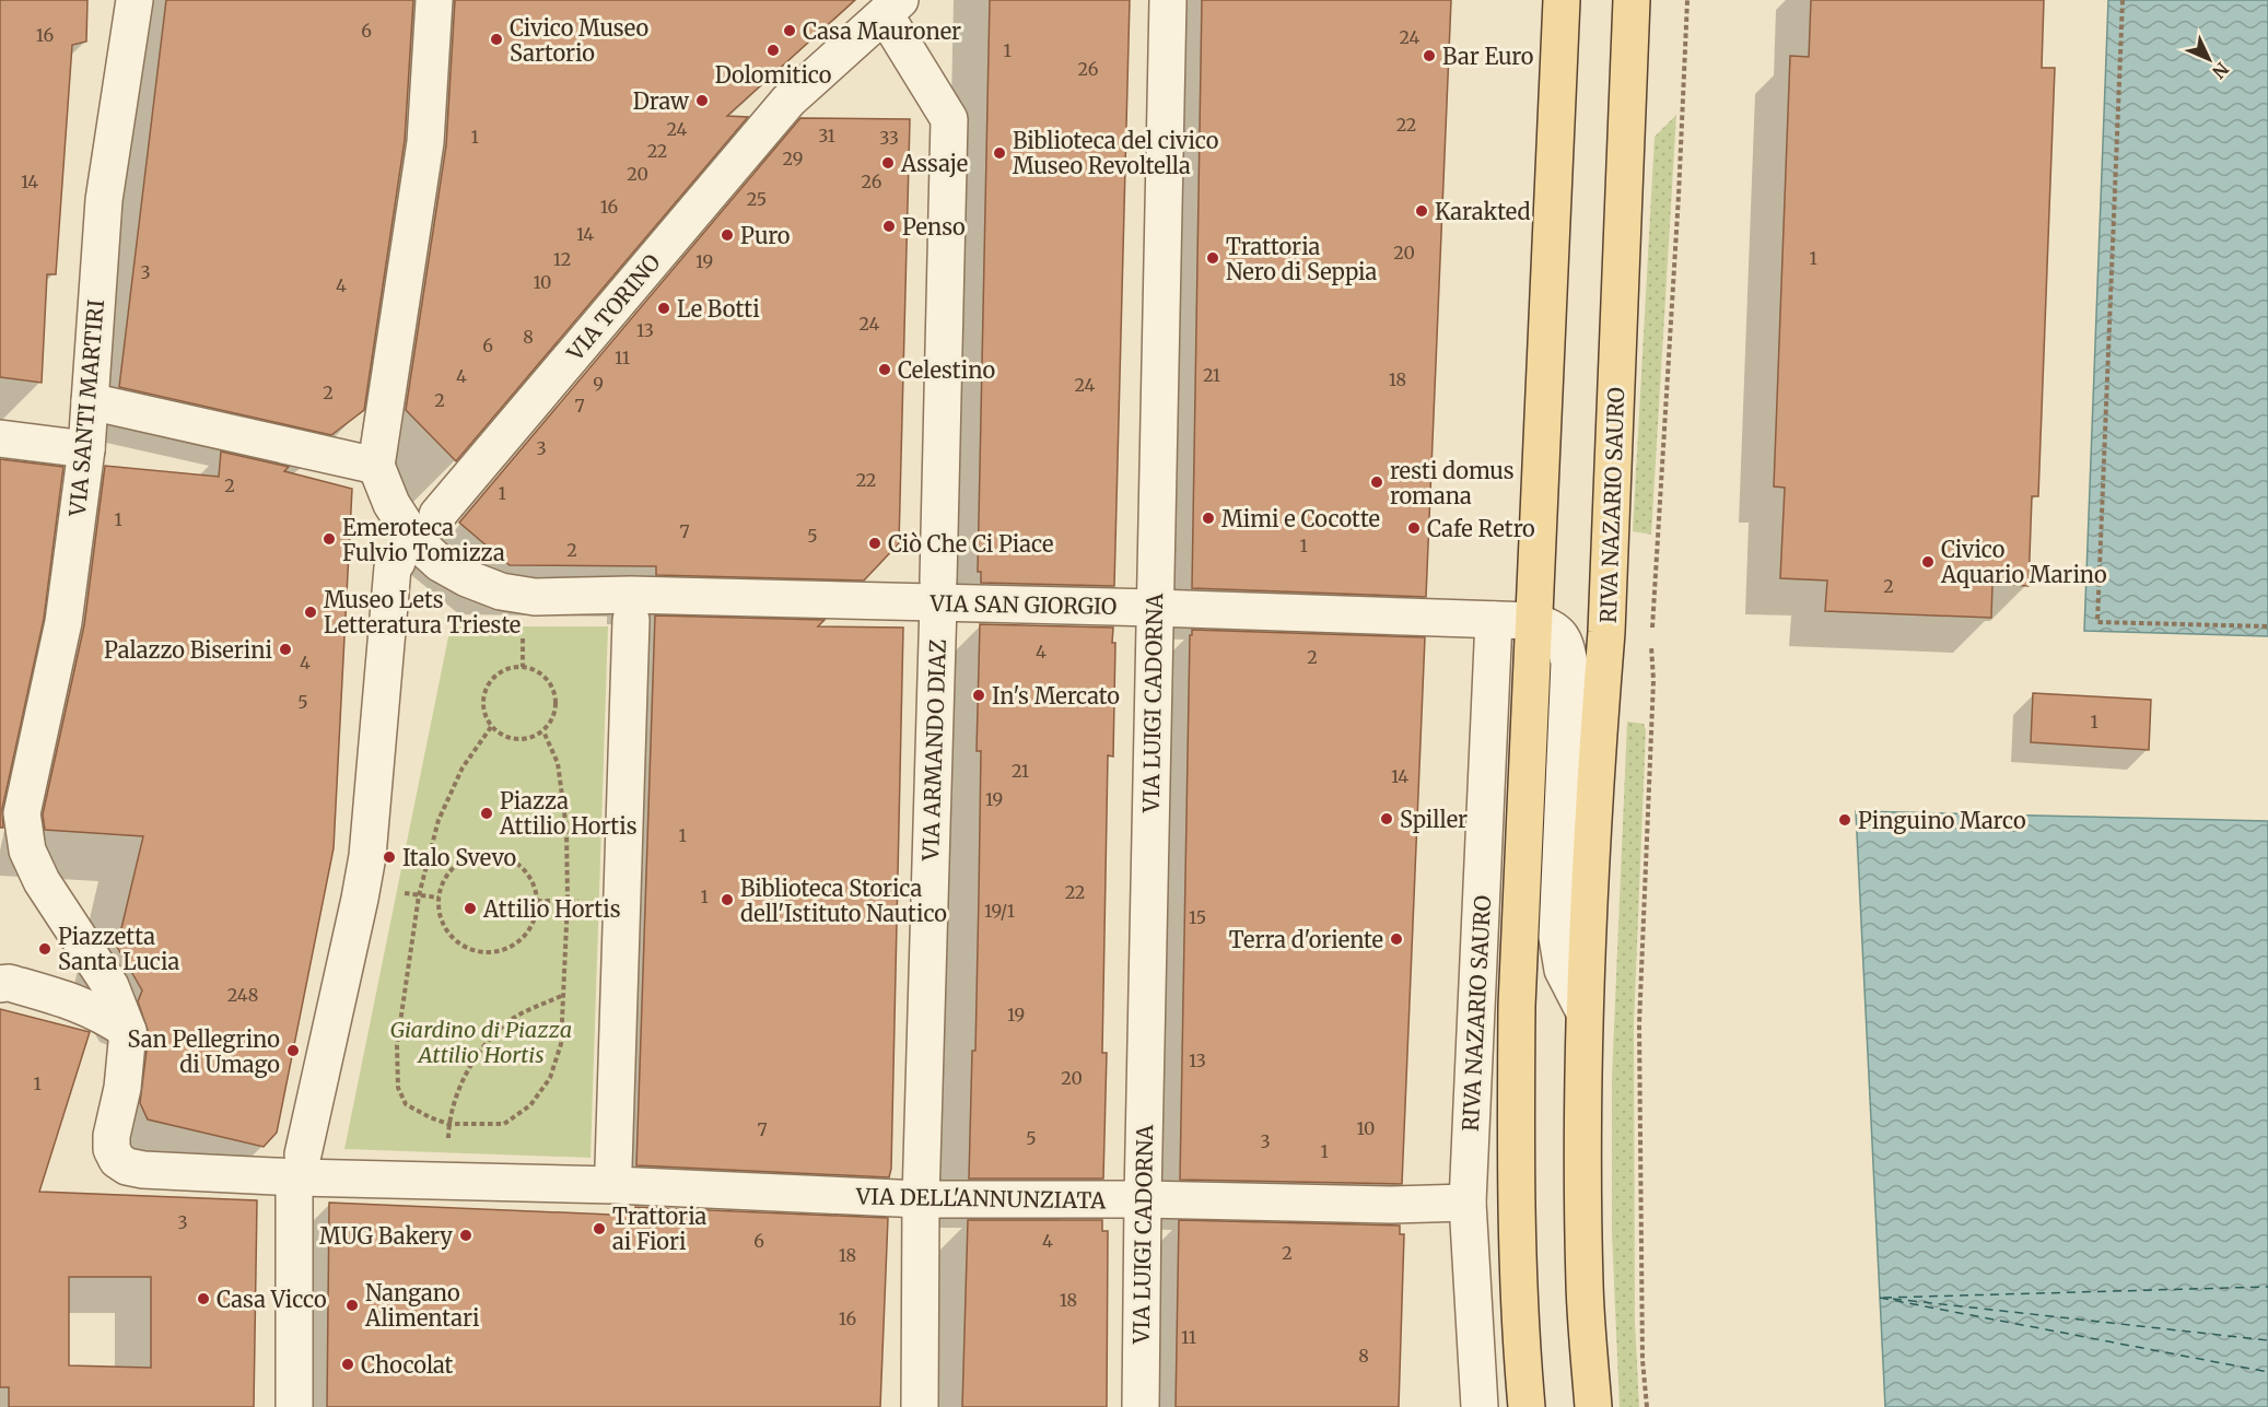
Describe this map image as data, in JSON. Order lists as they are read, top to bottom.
{
  "streets": {
    "main road": ["RIVA NAZARIO SAURO"],
    "street": [
      "VIA TORINO",
      "VIA SANTI MARTIRI",
      "VIA SAN GIORGIO",
      "VIA LUIGI CADORNA",
      "VIA ARMANDO DIAZ",
      "VIA DELL'ANNUNZIATA"
    ]
  },
  "crossings": [
    ["VIA TORINO", "VIA ARMANDO DIAZ"],
    ["RIVA NAZARIO SAURO", "VIA SAN GIORGIO"],
    ["RIVA NAZARIO SAURO", "VIA DELL'ANNUNZIATA"],
    ["VIA SAN GIORGIO", "VIA LUIGI CADORNA"],
    ["VIA SAN GIORGIO", "VIA ARMANDO DIAZ"],
    ["VIA LUIGI CADORNA", "VIA DELL'ANNUNZIATA"],
    ["VIA ARMANDO DIAZ", "VIA DELL'ANNUNZIATA"]
  ],
  "parks": ["Giardino di Piazza Attilio Hortis"],
  "places": [
    "Casa Mauroner",
    "Civico Museo Sartorio",
    "Dolomitico",
    "Bar Euro",
    "Draw",
    "Biblioteca del civico Museo Revoltella",
    "Assaje",
    "Karakted",
    "Penso",
    "Puro",
    "Trattoria Nero di Seppia",
    "Le Botti",
    "Celestino",
    "resti domus romana",
    "Mimi e Cocotte",
    "Cafe Retro",
    "Emeroteca Fulvio Tomizza",
    "Ciò Che Ci Piace",
    "Civico Aquario Marino",
    "Museo Lets Letteratura Trieste",
    "Palazzo Biserini",
    "In's Mercato",
    "Piazza Attilio Hortis",
    "Spiller",
    "Pinguino Marco",
    "Italo Svevo",
    "Biblioteca Storica dell'Istituto Nautico",
    "Attilio Hortis",
    "Terra d'oriente",
    "Piazzetta Santa Lucia",
    "San Pellegrino di Umago",
    "Trattoria ai Fiori",
    "MUG Bakery",
    "Casa Vicco",
    "Nangano Alimentari",
    "Chocolat"
  ],
  "house_numbers": [
    "6",
    "16",
    "24",
    "1",
    "26",
    "22",
    "24",
    "31",
    "1",
    "33",
    "22",
    "29",
    "20",
    "14",
    "26",
    "25",
    "16",
    "14",
    "20",
    "1",
    "12",
    "19",
    "3",
    "10",
    "4",
    "24",
    "13",
    "8",
    "6",
    "11",
    "21",
    "4",
    "18",
    "9",
    "24",
    "2",
    "2",
    "7",
    "3",
    "22",
    "2",
    "1",
    "1",
    "7",
    "5",
    "1",
    "2",
    "2",
    "4",
    "2",
    "4",
    "5",
    "1",
    "21",
    "14",
    "19",
    "1",
    "22",
    "1",
    "19/1",
    "15",
    "248",
    "19",
    "13",
    "20",
    "1",
    "10",
    "7",
    "5",
    "3",
    "1",
    "3",
    "6",
    "4",
    "2",
    "18",
    "18",
    "16",
    "11",
    "8"
  ],
  "north": "bottom right"
}
